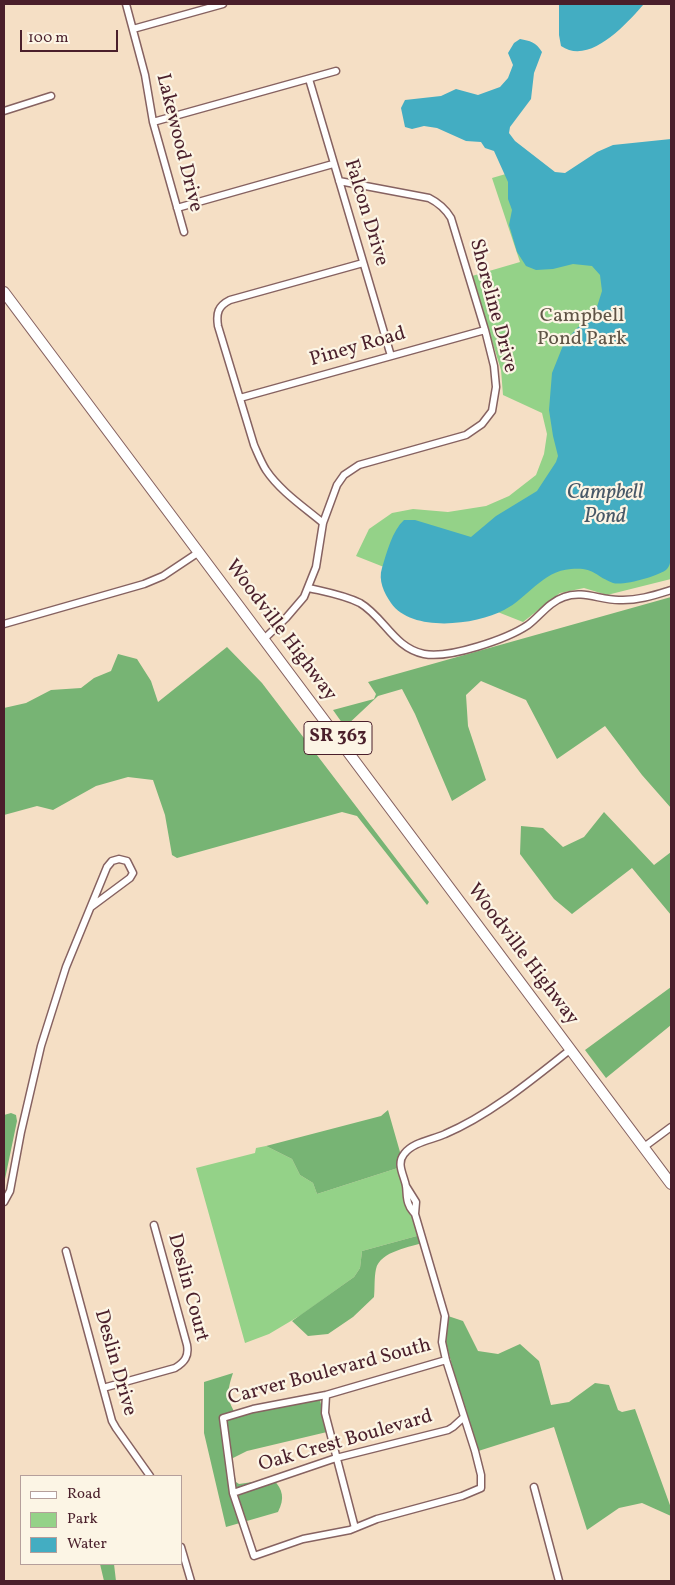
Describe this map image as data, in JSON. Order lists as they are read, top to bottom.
{
  "streets": {
    "main road": ["Woodville Highway", "SR 363"],
    "street": [
      "Lakewood Drive",
      "Falcon Drive",
      "Shoreline Drive",
      "Piney Road",
      "Deslin Court",
      "Deslin Drive",
      "Carver Boulevard South",
      "Oak Crest Boulevard"
    ]
  },
  "crossings": [
    ["Falcon Drive", "Shoreline Drive"],
    ["Falcon Drive", "Piney Road"],
    ["Shoreline Drive", "Piney Road"],
    ["Shoreline Drive", "Woodville Highway"],
    ["Deslin Court", "Deslin Drive"],
    ["Carver Boulevard South", "Oak Crest Boulevard"]
  ],
  "water": ["Campbell Pond"],
  "parks": ["Campbell Pond Park"],
  "legend": ["Road", "Park", "Water"],
  "scale_bar": "100 m"
}
